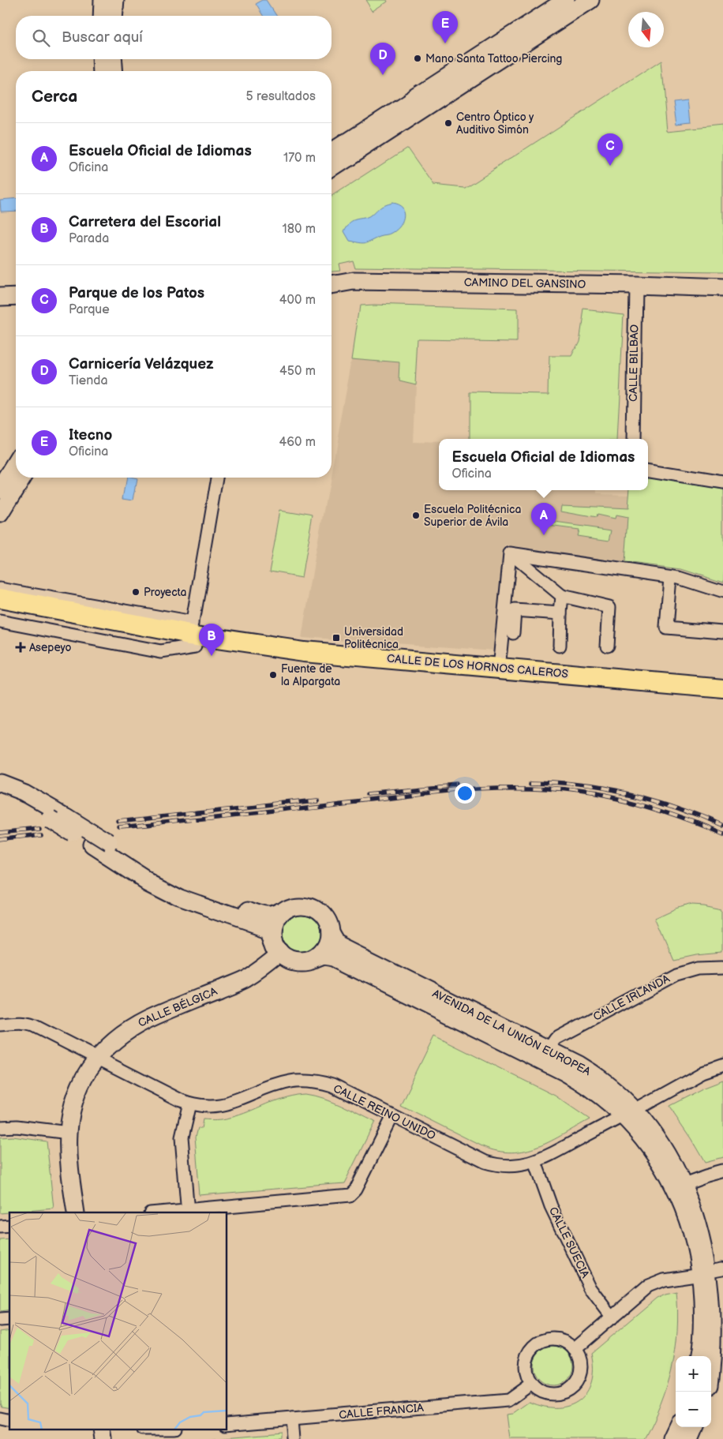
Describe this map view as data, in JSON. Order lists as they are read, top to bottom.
{
  "streets": {
    "main road": [
      "CAMINO DEL GANSINO",
      "CALLE DE LOS HORNOS CALEROS",
      "CALLE BÉLGICA",
      "AVENIDA DE LA UNIÓN EUROPEA"
    ],
    "street": [
      "CALLE BILBAO",
      "CALLE IRLANDA",
      "CALLE REINO UNIDO",
      "CALLE SUECIA",
      "CALLE FRANCIA"
    ]
  },
  "crossings": [
    ["CAMINO DEL GANSINO", "CALLE BILBAO"],
    ["CALLE IRLANDA", "AVENIDA DE LA UNIÓN EUROPEA"],
    ["CALLE BÉLGICA", "AVENIDA DE LA UNIÓN EUROPEA"],
    ["CALLE BÉLGICA", "CALLE REINO UNIDO"],
    ["AVENIDA DE LA UNIÓN EUROPEA", "CALLE REINO UNIDO"],
    ["CALLE REINO UNIDO", "CALLE SUECIA"]
  ],
  "places": {
    "other": [
      "Mano Santa Tattoo Piercing",
      "Centro Óptico y Auditivo Simón",
      "Escuela Politécnica Superior de Ávila",
      "Proyecta",
      "Fuente de la Alpargata"
    ],
    "transit": ["Universidad Politécnica"],
    "health": ["Asepeyo"]
  },
  "north": "bottom",
  "page": {
    "pins": [
      "E",
      "D",
      "C",
      "A",
      "B"
    ],
    "search": "Buscar aquí",
    "heading": ["Cerca", "5 resultados"],
    "list": [
      {
        "mark": "A",
        "name": "Escuela Oficial de Idiomas",
        "note": "Oficina",
        "value": "170 m"
      },
      {
        "mark": "B",
        "name": "Carretera del Escorial",
        "note": "Parada",
        "value": "180 m"
      },
      {
        "mark": "C",
        "name": "Parque de los Patos",
        "note": "Parque",
        "value": "400 m"
      },
      {
        "mark": "D",
        "name": "Carnicería Velázquez",
        "note": "Tienda",
        "value": "450 m"
      },
      {
        "mark": "E",
        "name": "Itecno",
        "note": "Oficina",
        "value": "460 m"
      }
    ],
    "popup": ["Escuela Oficial de Idiomas", "Oficina"],
    "map_buttons": ["+", "−"]
  }
}
